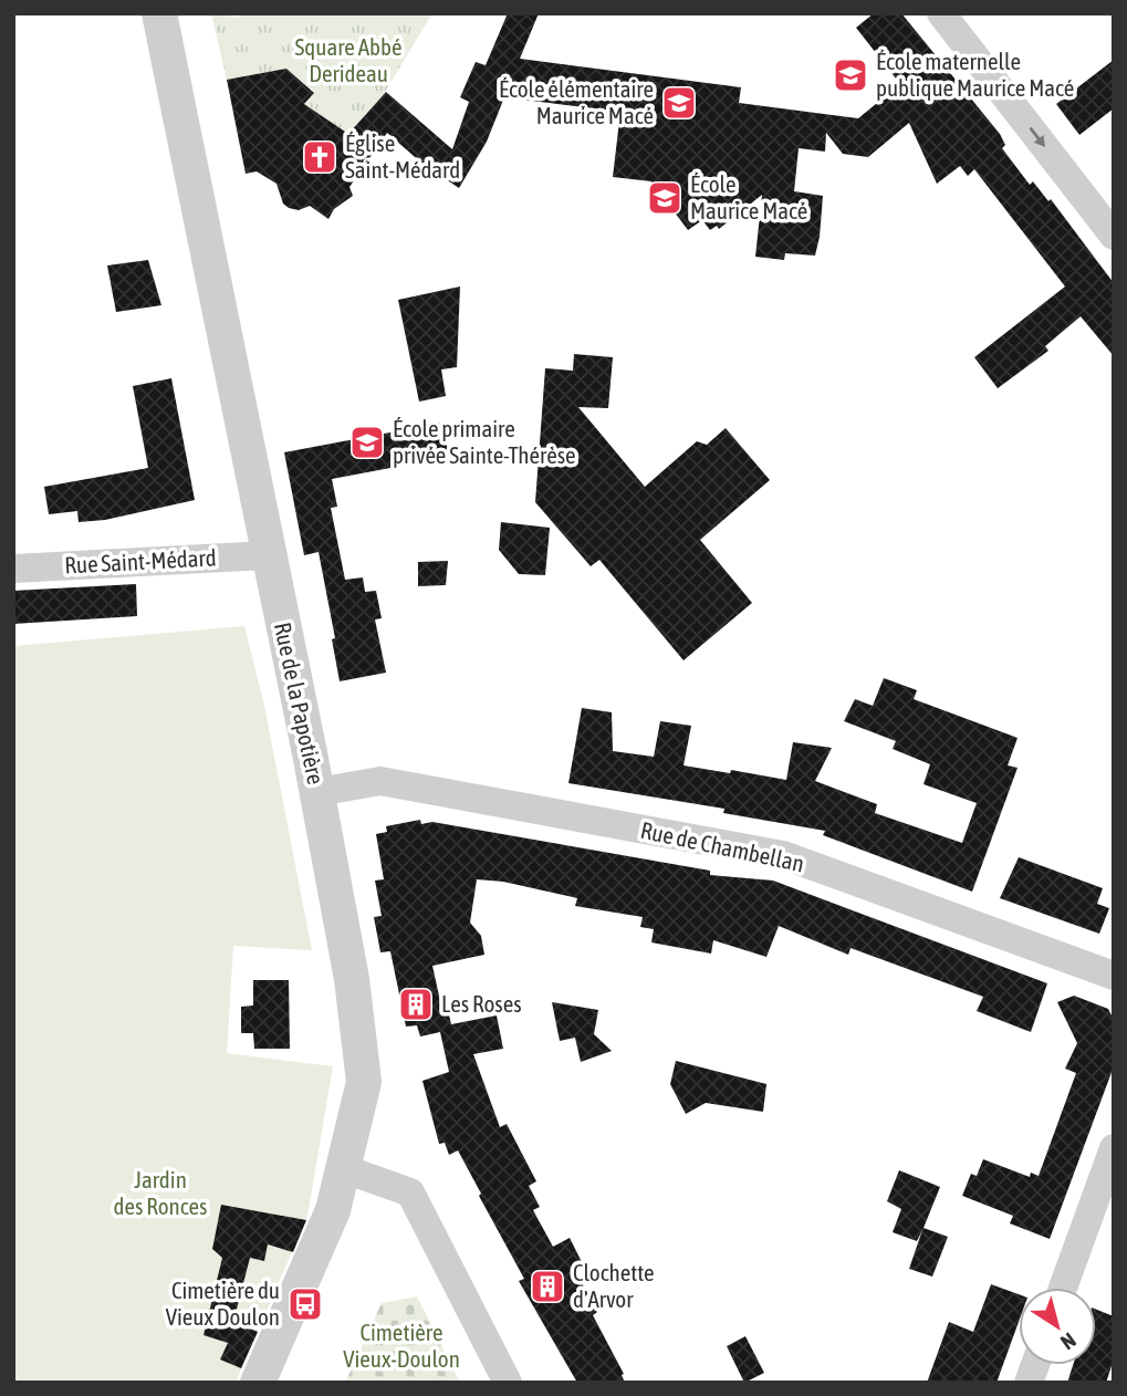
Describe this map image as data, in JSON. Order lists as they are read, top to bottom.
{
  "streets": {
    "street": ["Rue Saint-Médard", "Rue de la Papotière", "Rue de Chambellan"]
  },
  "crossings": [
    ["Rue Saint-Médard", "Rue de la Papotière"],
    ["Rue de la Papotière", "Rue de Chambellan"]
  ],
  "parks": ["Square Abbé Derideau", "Jardin des Ronces", "Cimetière Vieux-Doulon"],
  "places": {
    "school or university": [
      "École maternelle publique Maurice Macé",
      "École élémentaire Maurice Macé",
      "École Maurice Macé",
      "École primaire privée Sainte-Thérèse"
    ],
    "church": ["Église Saint-Médard"],
    "building": ["Les Roses", "Clochette d'Arvor"],
    "bus stop": ["Cimetière du Vieux Doulon"]
  },
  "north": "bottom right"
}
